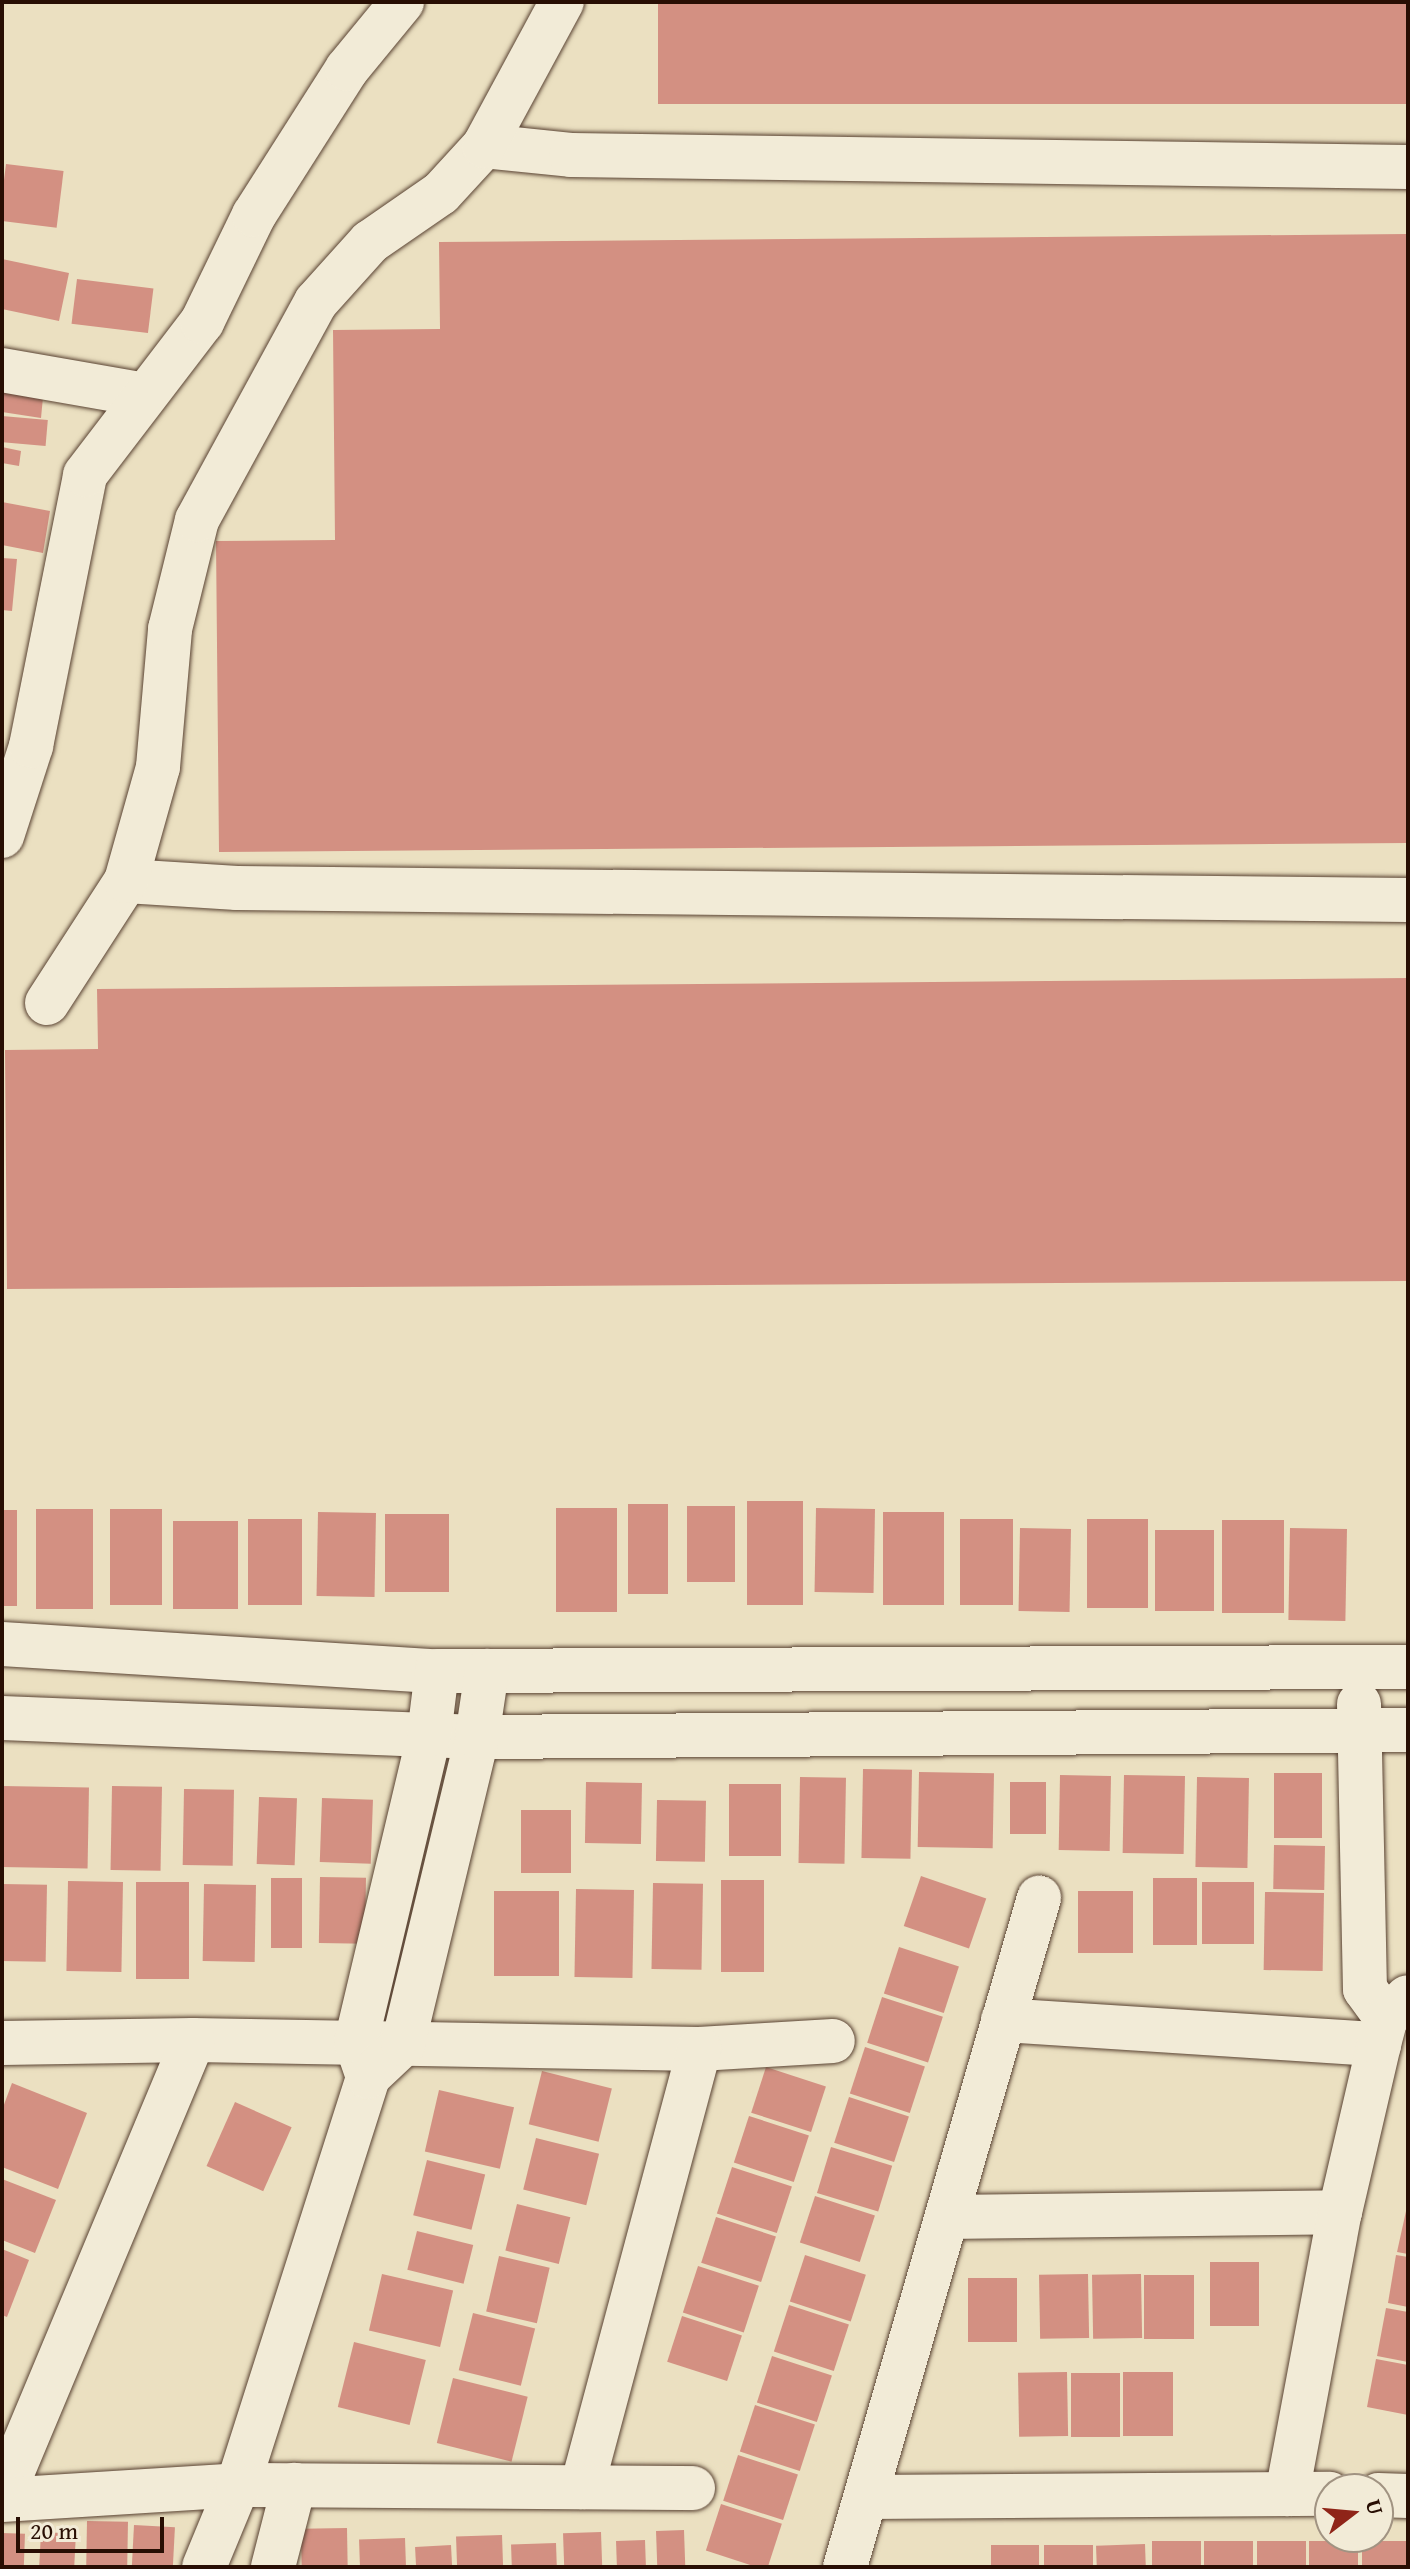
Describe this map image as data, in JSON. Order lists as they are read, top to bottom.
{
  "scale_bar": "20 m",
  "north": "right"
}
